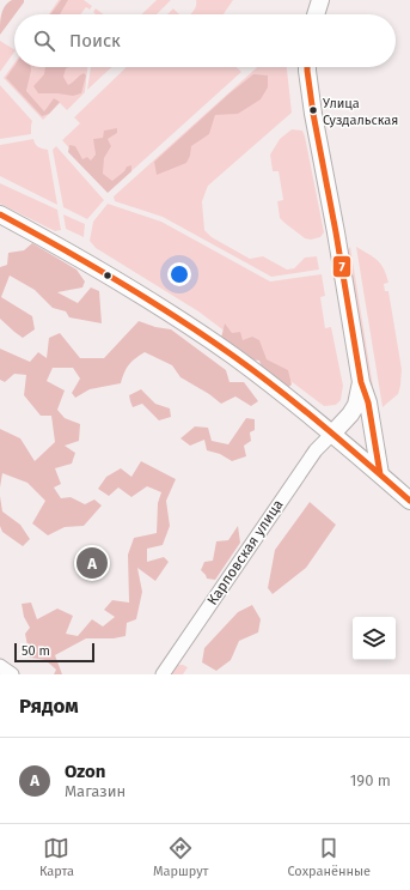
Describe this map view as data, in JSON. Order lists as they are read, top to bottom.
{
  "streets": {
    "street": ["Карповская улица"]
  },
  "places": ["Улица Суздальская"],
  "lines": ["transit line 7"],
  "scale_bar": "50 m",
  "page": {
    "search": "Поиск",
    "pins": "A",
    "scale": "50 m",
    "heading": "Рядом",
    "list": [
      {
        "mark": "A",
        "name": "Ozon",
        "note": "Магазин",
        "value": "190 m"
      }
    ],
    "nav": ["Карта", "Маршрут", "Сохранённые"]
  }
}
